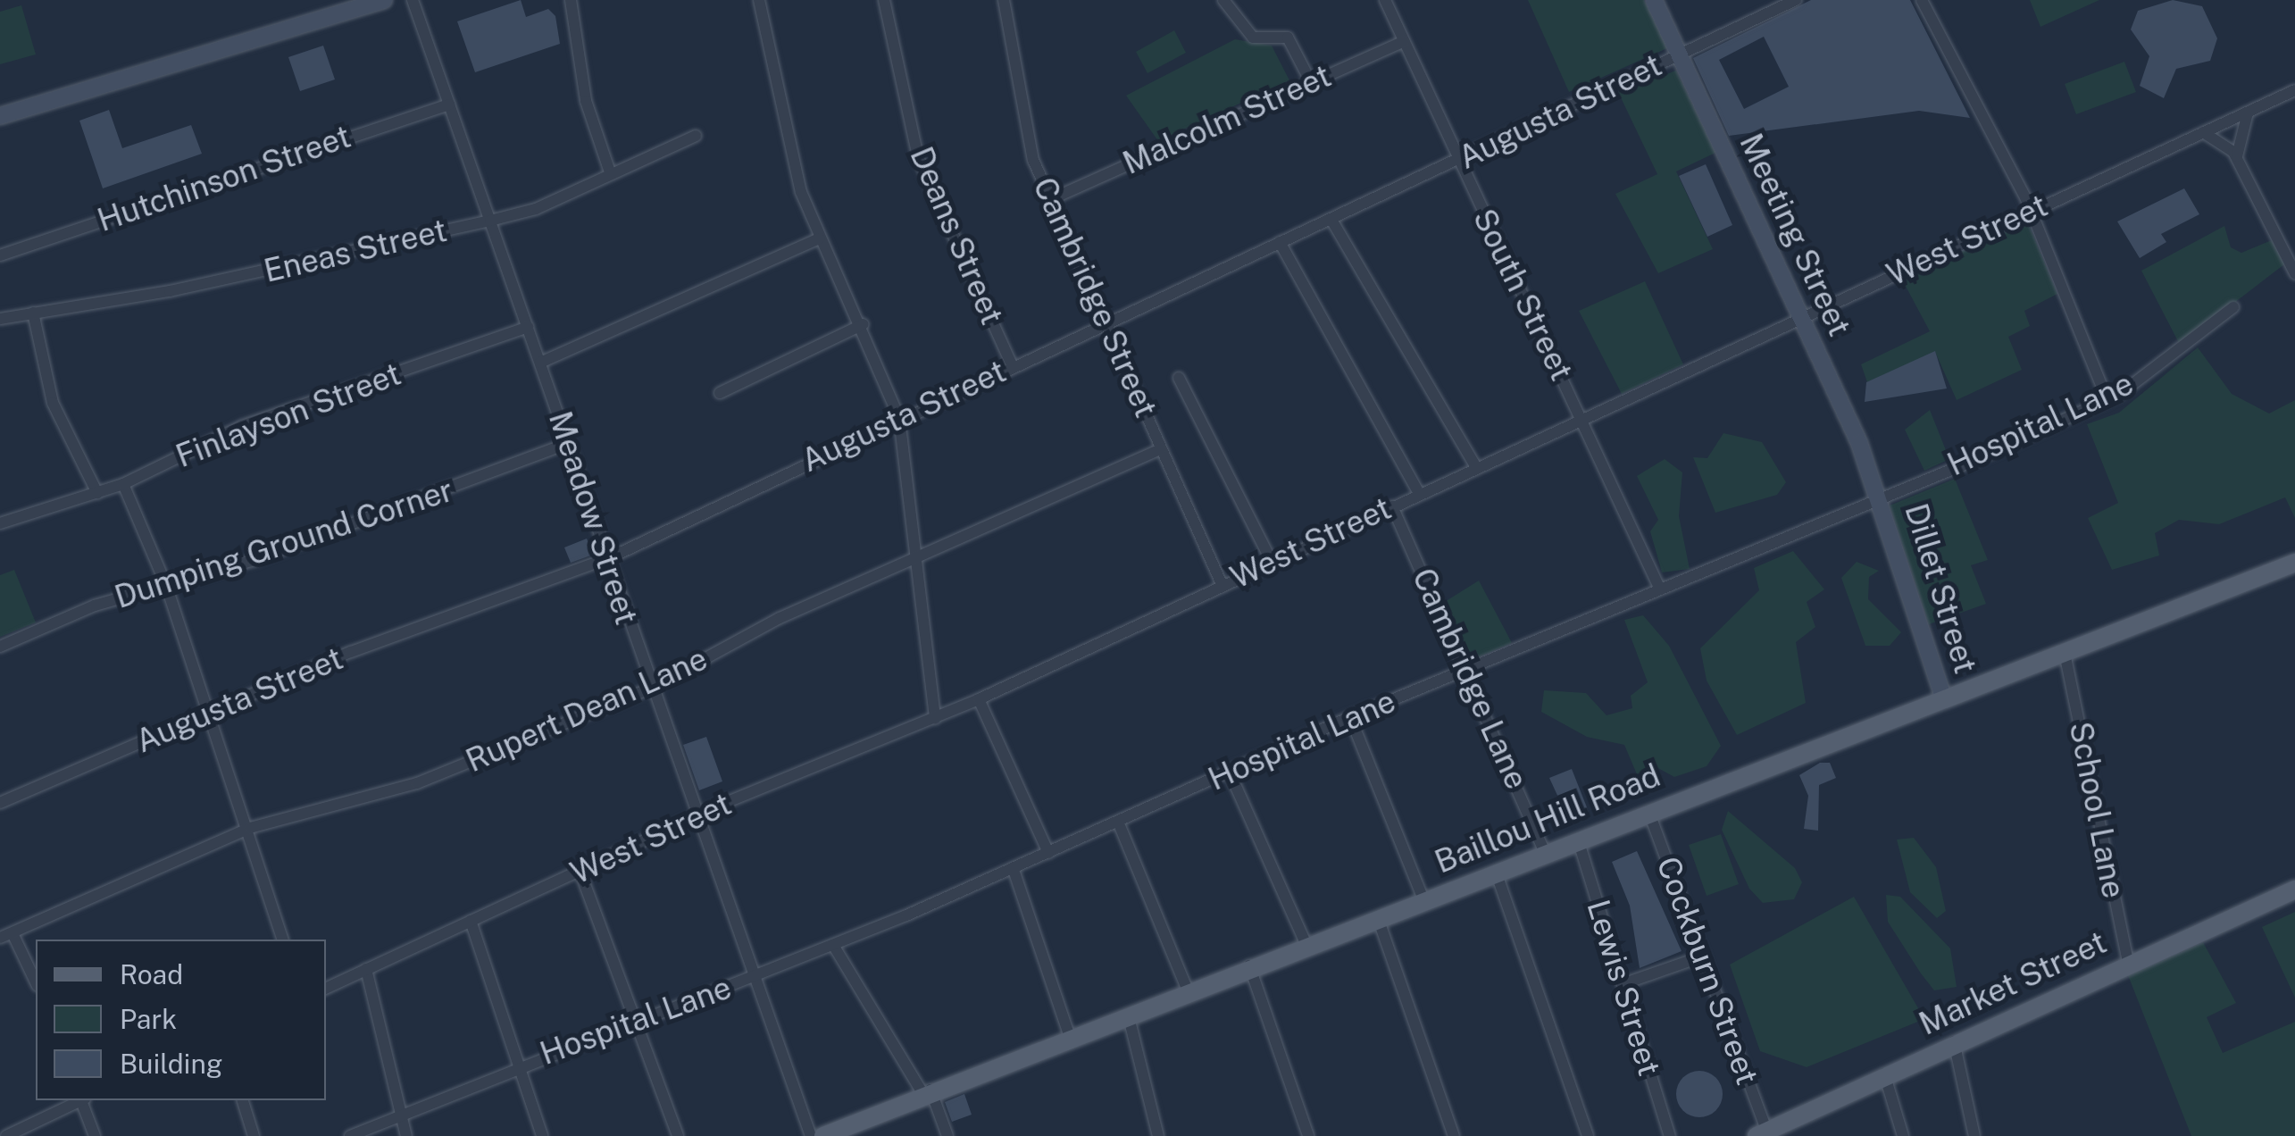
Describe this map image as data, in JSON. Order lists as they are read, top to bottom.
{
  "streets": {
    "main road": ["Baillou Hill Road", "Market Street"],
    "street": [
      "Augusta Street",
      "Malcolm Street",
      "Hutchinson Street",
      "Meeting Street",
      "Deans Street",
      "West Street",
      "Eneas Street",
      "South Street",
      "Cambridge Street",
      "Finlayson Street",
      "Hospital Lane",
      "Meadow Street",
      "Dumping Ground Corner",
      "Dillet Street",
      "Cambridge Lane",
      "Rupert Dean Lane",
      "School Lane",
      "Cockburn Street",
      "Lewis Street"
    ]
  },
  "crossings": [
    ["Augusta Street", "Meeting Street"],
    ["Augusta Street", "Deans Street"],
    ["Augusta Street", "South Street"],
    ["Augusta Street", "Cambridge Street"],
    ["Augusta Street", "Meadow Street"],
    ["Malcolm Street", "South Street"],
    ["Malcolm Street", "Cambridge Street"],
    ["Hutchinson Street", "Meadow Street"],
    ["Meeting Street", "West Street"],
    ["Meeting Street", "Hospital Lane"],
    ["Meeting Street", "Dillet Street"],
    ["West Street", "South Street"],
    ["West Street", "Cambridge Street"],
    ["West Street", "Meadow Street"],
    ["West Street", "Cambridge Lane"],
    ["Eneas Street", "Meadow Street"],
    ["South Street", "Hospital Lane"],
    ["Cambridge Street", "Rupert Dean Lane"],
    ["Finlayson Street", "Meadow Street"],
    ["Hospital Lane", "Meadow Street"],
    ["Hospital Lane", "Dillet Street"],
    ["Hospital Lane", "Cambridge Lane"],
    ["Meadow Street", "Dumping Ground Corner"],
    ["Meadow Street", "Rupert Dean Lane"],
    ["Dillet Street", "Baillou Hill Road"],
    ["Cambridge Lane", "Baillou Hill Road"],
    ["School Lane", "Baillou Hill Road"],
    ["School Lane", "Market Street"],
    ["Baillou Hill Road", "Cockburn Street"],
    ["Baillou Hill Road", "Lewis Street"],
    ["Cockburn Street", "Market Street"]
  ],
  "legend": ["Road", "Park", "Building"]
}
